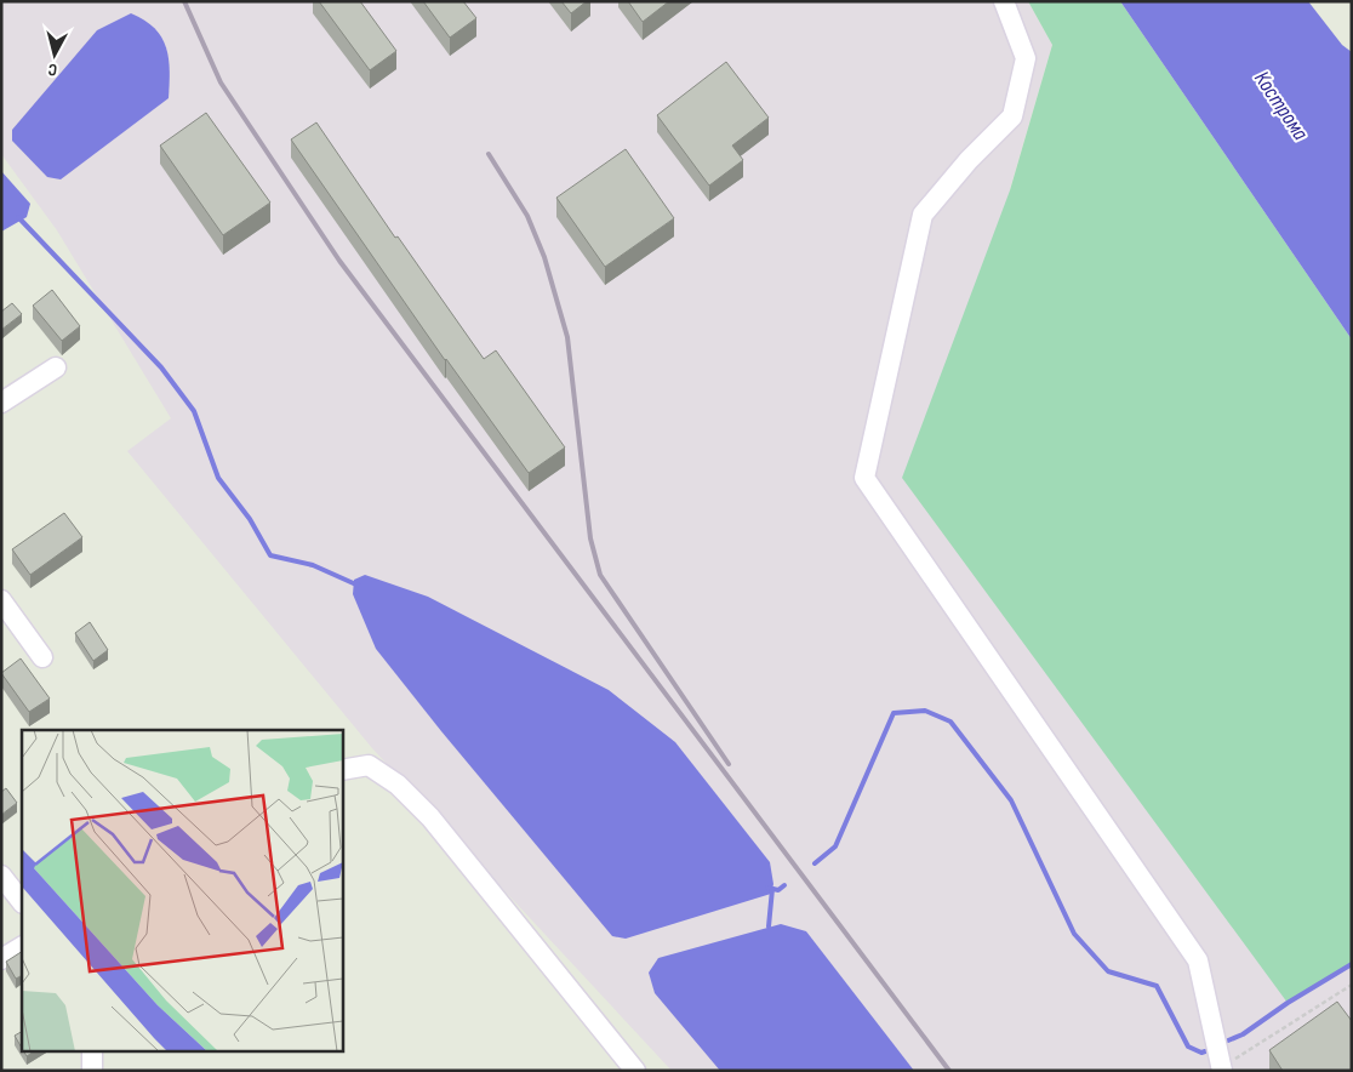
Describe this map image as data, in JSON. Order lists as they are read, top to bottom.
{
  "water": ["Кострома"],
  "north": "bottom"
}
